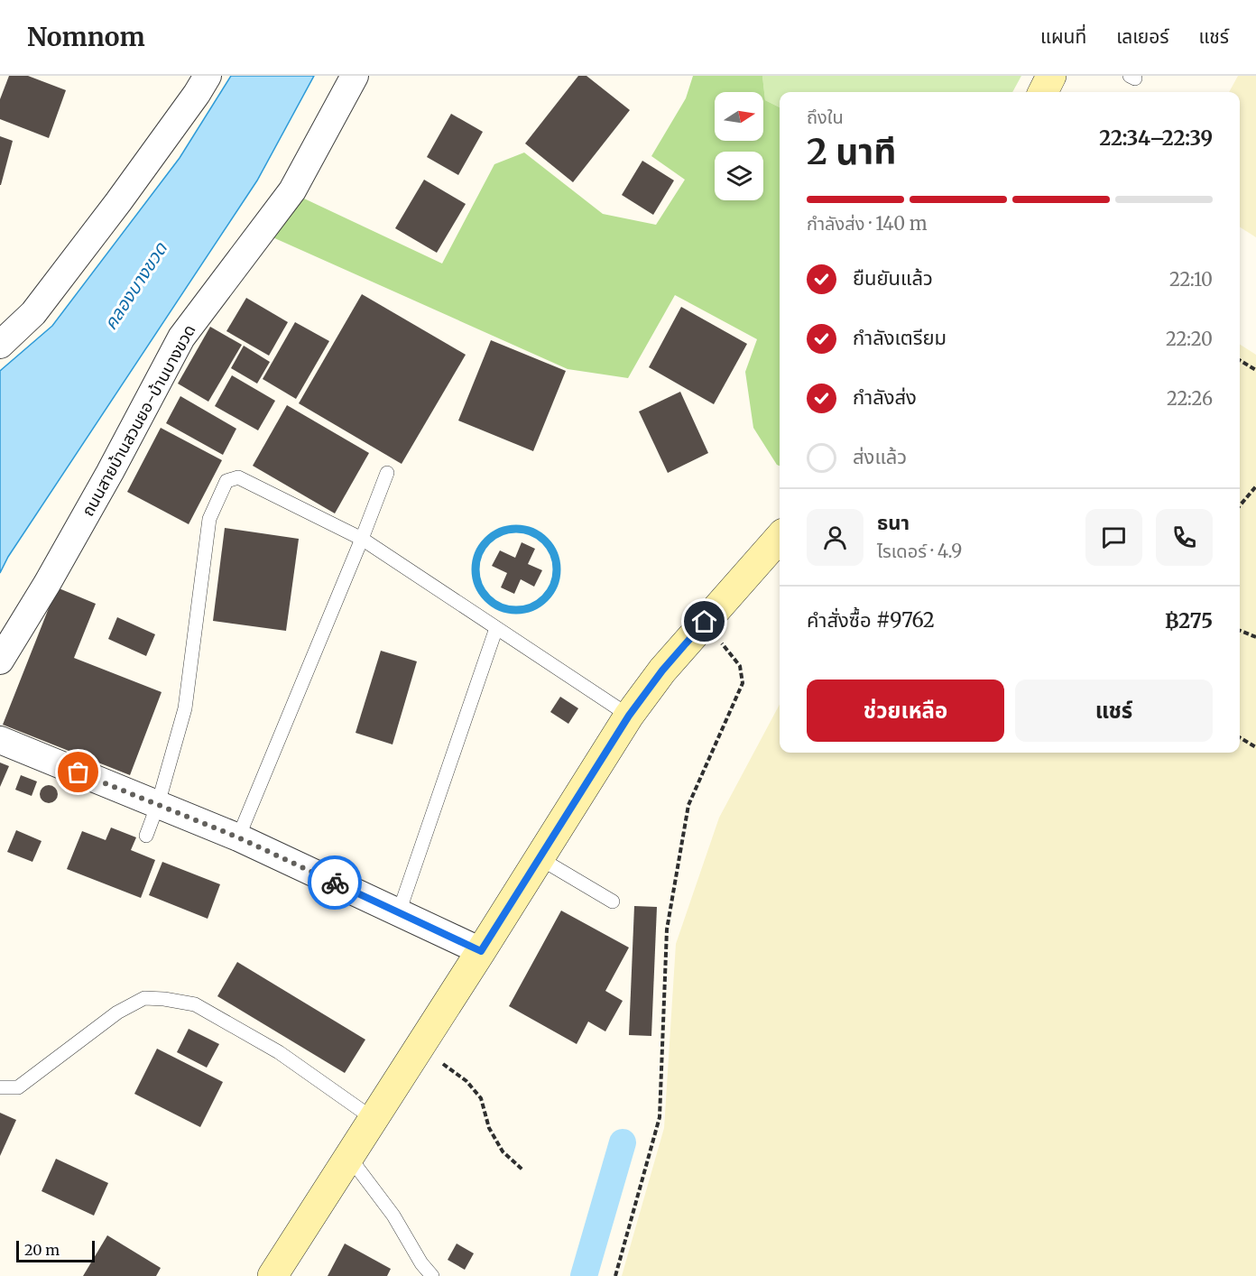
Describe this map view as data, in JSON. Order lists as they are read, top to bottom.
{
  "streets": {
    "street": ["ถนนสายบ้านสวนยอ-บ้านบางขวด"]
  },
  "water": ["คลองบางขวด"],
  "scale_bar": "20 m",
  "north": "right",
  "page": {
    "header": "Nomnom",
    "nav": ["แผนที่", "เลเยอร์", "แชร์"],
    "heading": ["2 นาที", "ถึงใน", "22:34–22:39"],
    "panel": [
      "ธนา",
      "ไรเดอร์ · 4.9",
      "คำสั่งซื้อ #9762",
      "฿275"
    ],
    "bar": "กำลังส่ง · 140 m",
    "list": [
      ["ยืนยันแล้ว", "22:10"],
      ["กำลังเตรียม", "22:20"],
      ["กำลังส่ง", "22:26"],
      "ส่งแล้ว"
    ],
    "buttons": ["ช่วยเหลือ", "แชร์"],
    "scale": "20 m"
  }
}
